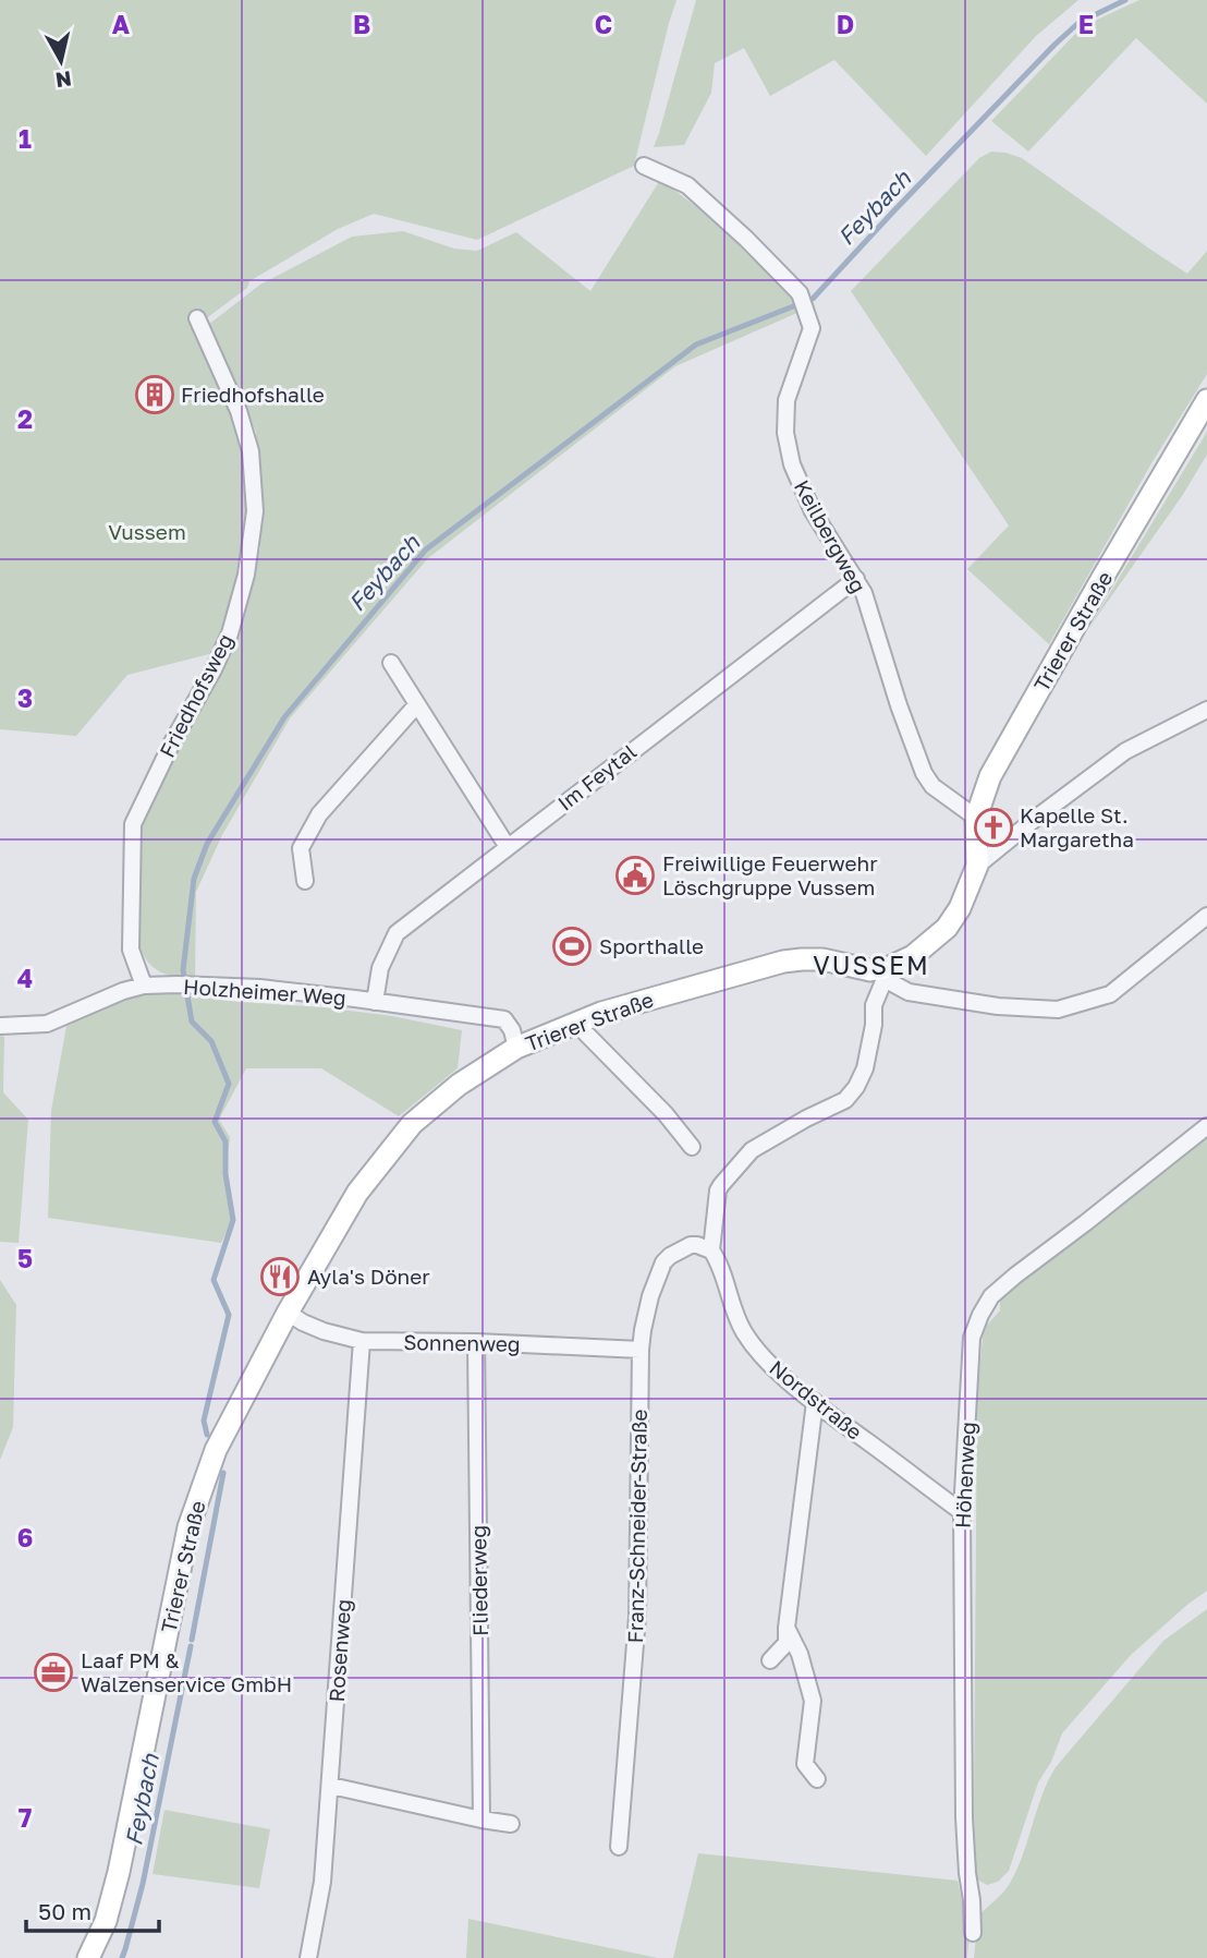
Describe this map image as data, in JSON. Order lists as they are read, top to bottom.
{
  "streets": {
    "main road": ["Trierer Straße"],
    "street": [
      "Keilbergweg",
      "Friedhofsweg",
      "Im Feytal",
      "Holzheimer Weg",
      "Sonnenweg",
      "Nordstraße",
      "Höhenweg",
      "Franz-Schneider-Straße",
      "Fliederweg",
      "Rosenweg"
    ]
  },
  "crossings": [
    ["Keilbergweg", "Trierer Straße"],
    ["Keilbergweg", "Im Feytal"],
    ["Trierer Straße", "Holzheimer Weg"],
    ["Trierer Straße", "Sonnenweg"],
    ["Trierer Straße", "Nordstraße"],
    ["Friedhofsweg", "Holzheimer Weg"],
    ["Im Feytal", "Holzheimer Weg"],
    ["Sonnenweg", "Franz-Schneider-Straße"],
    ["Sonnenweg", "Fliederweg"],
    ["Sonnenweg", "Rosenweg"],
    ["Nordstraße", "Höhenweg"],
    ["Nordstraße", "Franz-Schneider-Straße"]
  ],
  "districts": ["VUSSEM"],
  "water": ["Feybach"],
  "parks": ["Vussem"],
  "places": {
    "building": ["Friedhofshalle"],
    "church": ["Kapelle St. Margaretha"],
    "public building": ["Freiwillige Feuerwehr Löschgruppe Vussem"],
    "sports": ["Sporthalle"],
    "restaurant": ["Ayla's Döner"],
    "office": ["Laaf PM & Walzenservice GmbH"]
  },
  "scale_bar": "50 m",
  "north": "bottom",
  "grid": {
    "columns": [
      "A",
      "B",
      "C",
      "D",
      "E"
    ],
    "rows": [
      "1",
      "2",
      "3",
      "4",
      "5",
      "6",
      "7"
    ]
  }
}
